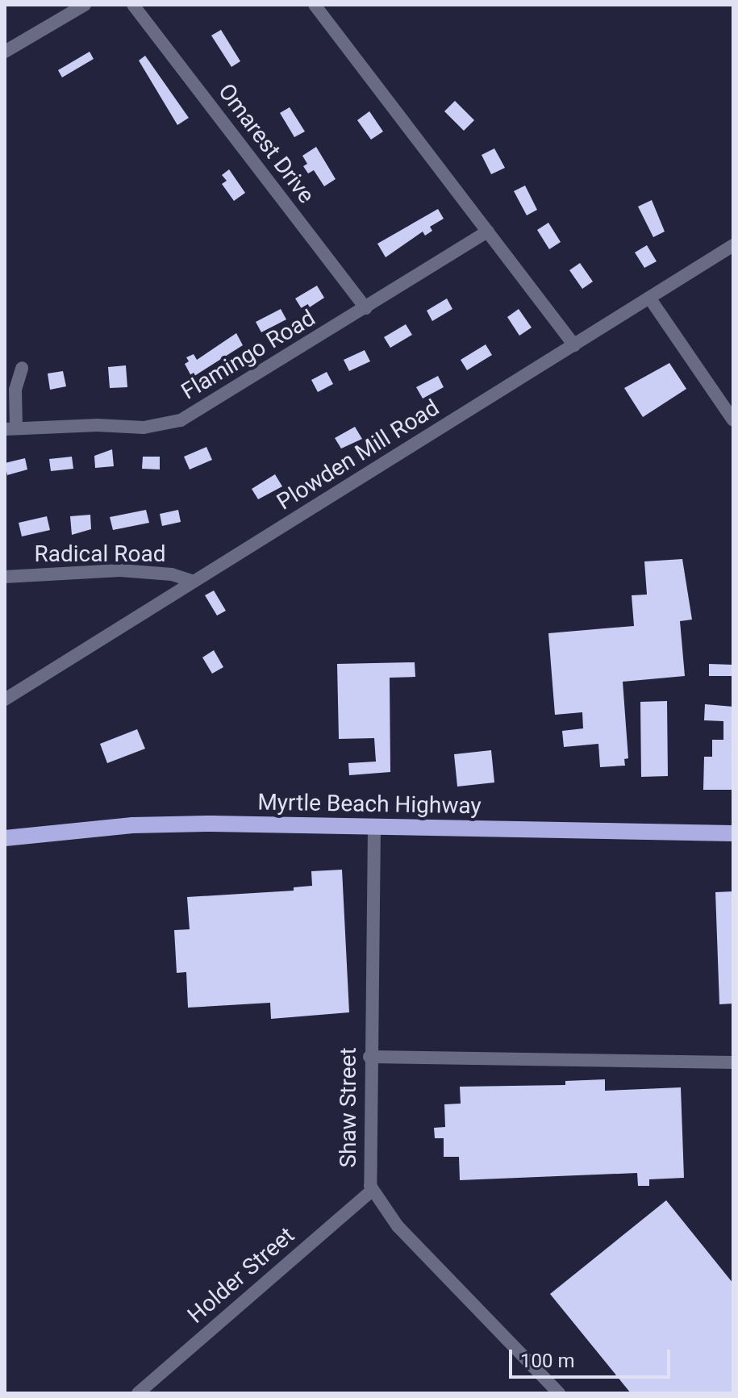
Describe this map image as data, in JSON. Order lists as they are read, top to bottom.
{
  "streets": {
    "main road": ["Myrtle Beach Highway"],
    "street": [
      "Omarest Drive",
      "Flamingo Road",
      "Plowden Mill Road",
      "Radical Road",
      "Shaw Street",
      "Holder Street"
    ]
  },
  "crossings": [
    ["Omarest Drive", "Flamingo Road"],
    ["Plowden Mill Road", "Radical Road"],
    ["Myrtle Beach Highway", "Shaw Street"],
    ["Shaw Street", "Holder Street"]
  ],
  "scale_bar": "100 m"
}
